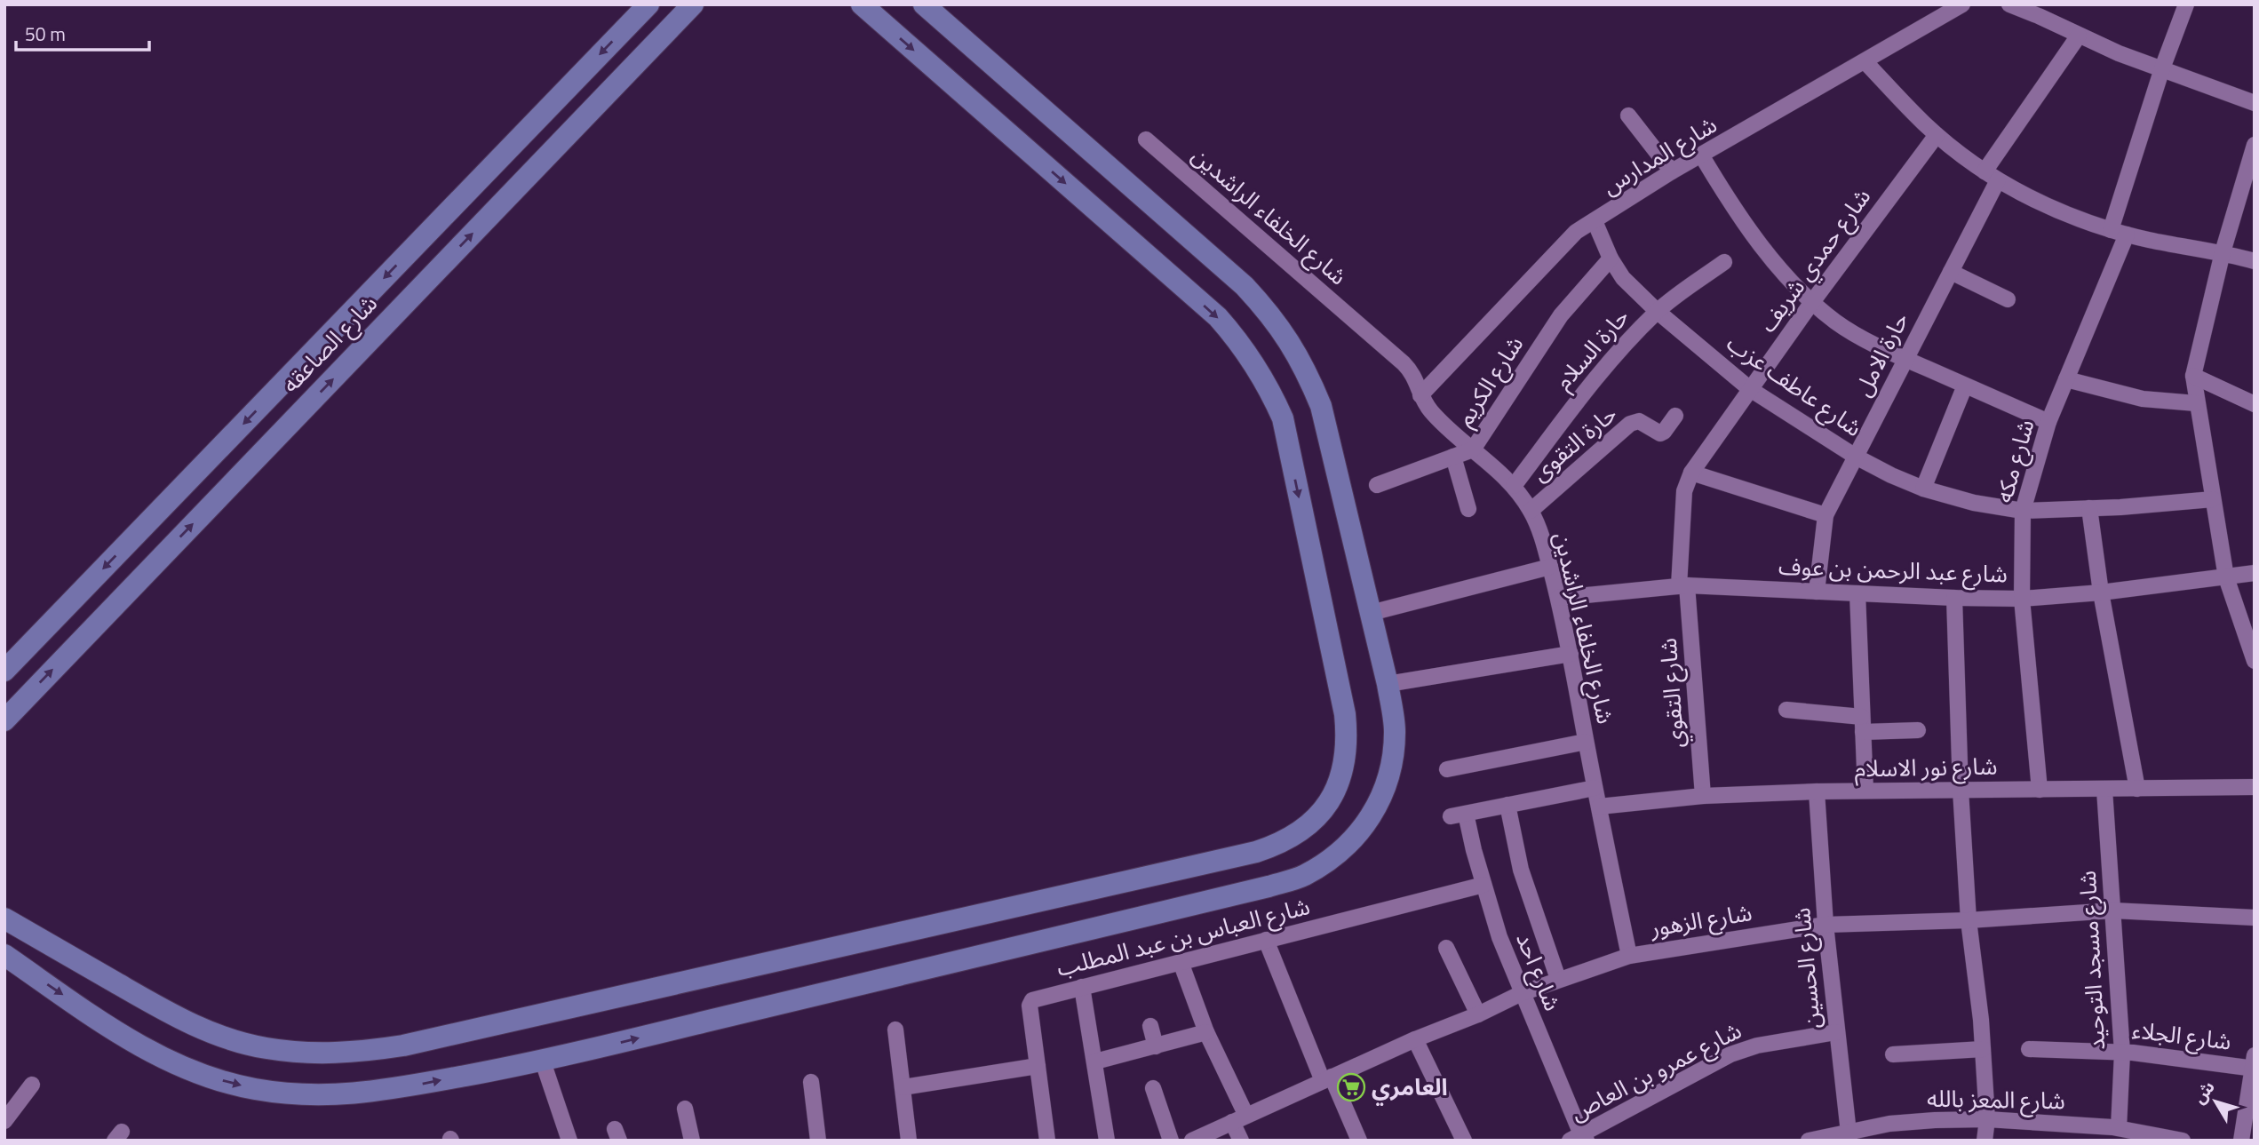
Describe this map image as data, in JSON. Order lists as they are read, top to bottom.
{
  "streets": {
    "street": [
      "شارع المدارس",
      "شارع الخلفاء الراشدين",
      "شارع حمدي شريف",
      "شارع الصاعقه",
      "حارة السلام",
      "حارة الامل",
      "شارع الكريم",
      "شارع عاطف عزب",
      "حارة التقوى",
      "شارع مكه",
      "شارع عبد الرحمن بن عوف",
      "شارع التقوي",
      "شارع نور الاسلام",
      "شارع الزهور",
      "شارع العباس بن عبد المطلب",
      "شارع مسجد التوحيد",
      "شارع الحسين",
      "شارع احد",
      "شارع الجلاء",
      "شارع عمرو بن العاص",
      "شارع المعز بالله"
    ]
  },
  "crossings": [
    ["شارع المدارس", "شارع الخلفاء الراشدين"],
    ["شارع المدارس", "شارع عاطف عزب"],
    ["شارع الخلفاء الراشدين", "حارة السلام"],
    ["شارع الخلفاء الراشدين", "شارع الكريم"],
    ["شارع الخلفاء الراشدين", "حارة التقوى"],
    ["شارع الخلفاء الراشدين", "شارع عبد الرحمن بن عوف"],
    ["شارع الخلفاء الراشدين", "شارع نور الاسلام"],
    ["شارع الخلفاء الراشدين", "شارع الزهور"],
    ["شارع حمدي شريف", "شارع عاطف عزب"],
    ["شارع حمدي شريف", "شارع عبد الرحمن بن عوف"],
    ["شارع حمدي شريف", "شارع التقوي"],
    ["حارة السلام", "شارع عاطف عزب"],
    ["حارة الامل", "شارع عاطف عزب"],
    ["حارة الامل", "شارع عبد الرحمن بن عوف"],
    ["شارع الكريم", "شارع عاطف عزب"],
    ["شارع عاطف عزب", "شارع مكه"],
    ["شارع مكه", "شارع عبد الرحمن بن عوف"],
    ["شارع مكه", "شارع نور الاسلام"],
    ["شارع عبد الرحمن بن عوف", "شارع التقوي"],
    ["شارع التقوي", "شارع نور الاسلام"],
    ["شارع نور الاسلام", "شارع مسجد التوحيد"],
    ["شارع نور الاسلام", "شارع الحسين"],
    ["شارع الزهور", "شارع مسجد التوحيد"],
    ["شارع الزهور", "شارع الحسين"],
    ["شارع الزهور", "شارع احد"],
    ["شارع العباس بن عبد المطلب", "شارع احد"],
    ["شارع مسجد التوحيد", "شارع الجلاء"],
    ["شارع مسجد التوحيد", "شارع المعز بالله"],
    ["شارع الحسين", "شارع عمرو بن العاص"],
    ["شارع الحسين", "شارع المعز بالله"],
    ["شارع احد", "شارع عمرو بن العاص"]
  ],
  "places": {
    "supermarket": ["العامري"]
  },
  "scale_bar": "50 m",
  "north": "top left"
}
